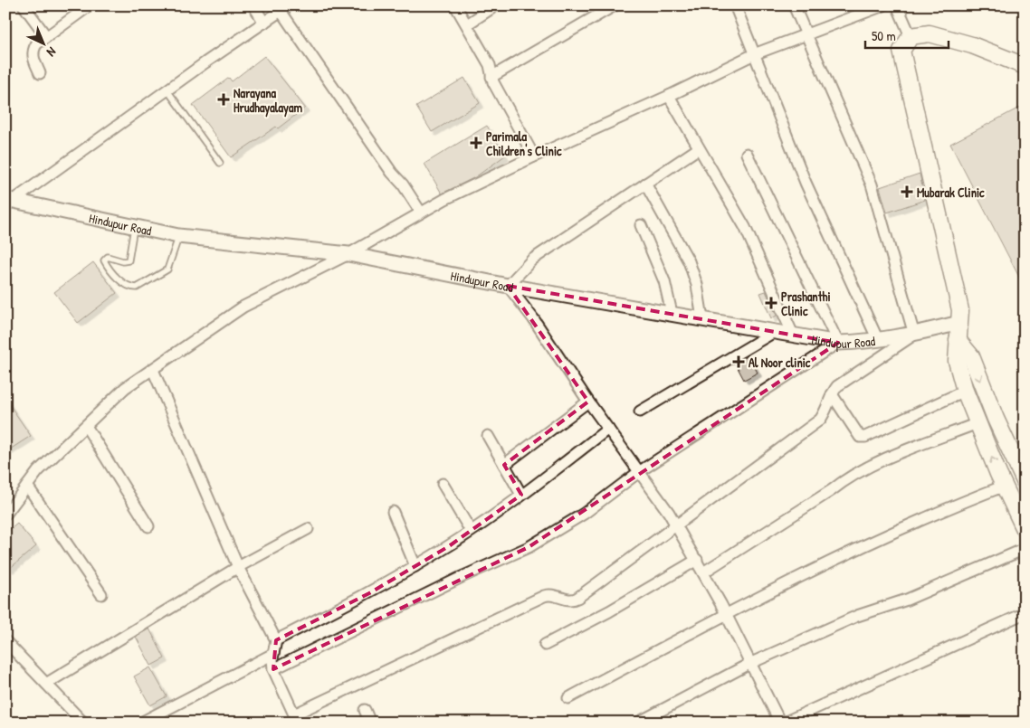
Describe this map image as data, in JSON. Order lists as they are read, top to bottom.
{
  "streets": {
    "street": ["Hindupur Road"]
  },
  "places": {
    "health": [
      "Narayana Hrudhayalayam",
      "Parimala Children's Clinic",
      "Mubarak Clinic",
      "Prashanthi Clinic",
      "Al Noor clinic"
    ]
  },
  "scale_bar": "50 m",
  "north": "bottom right"
}
